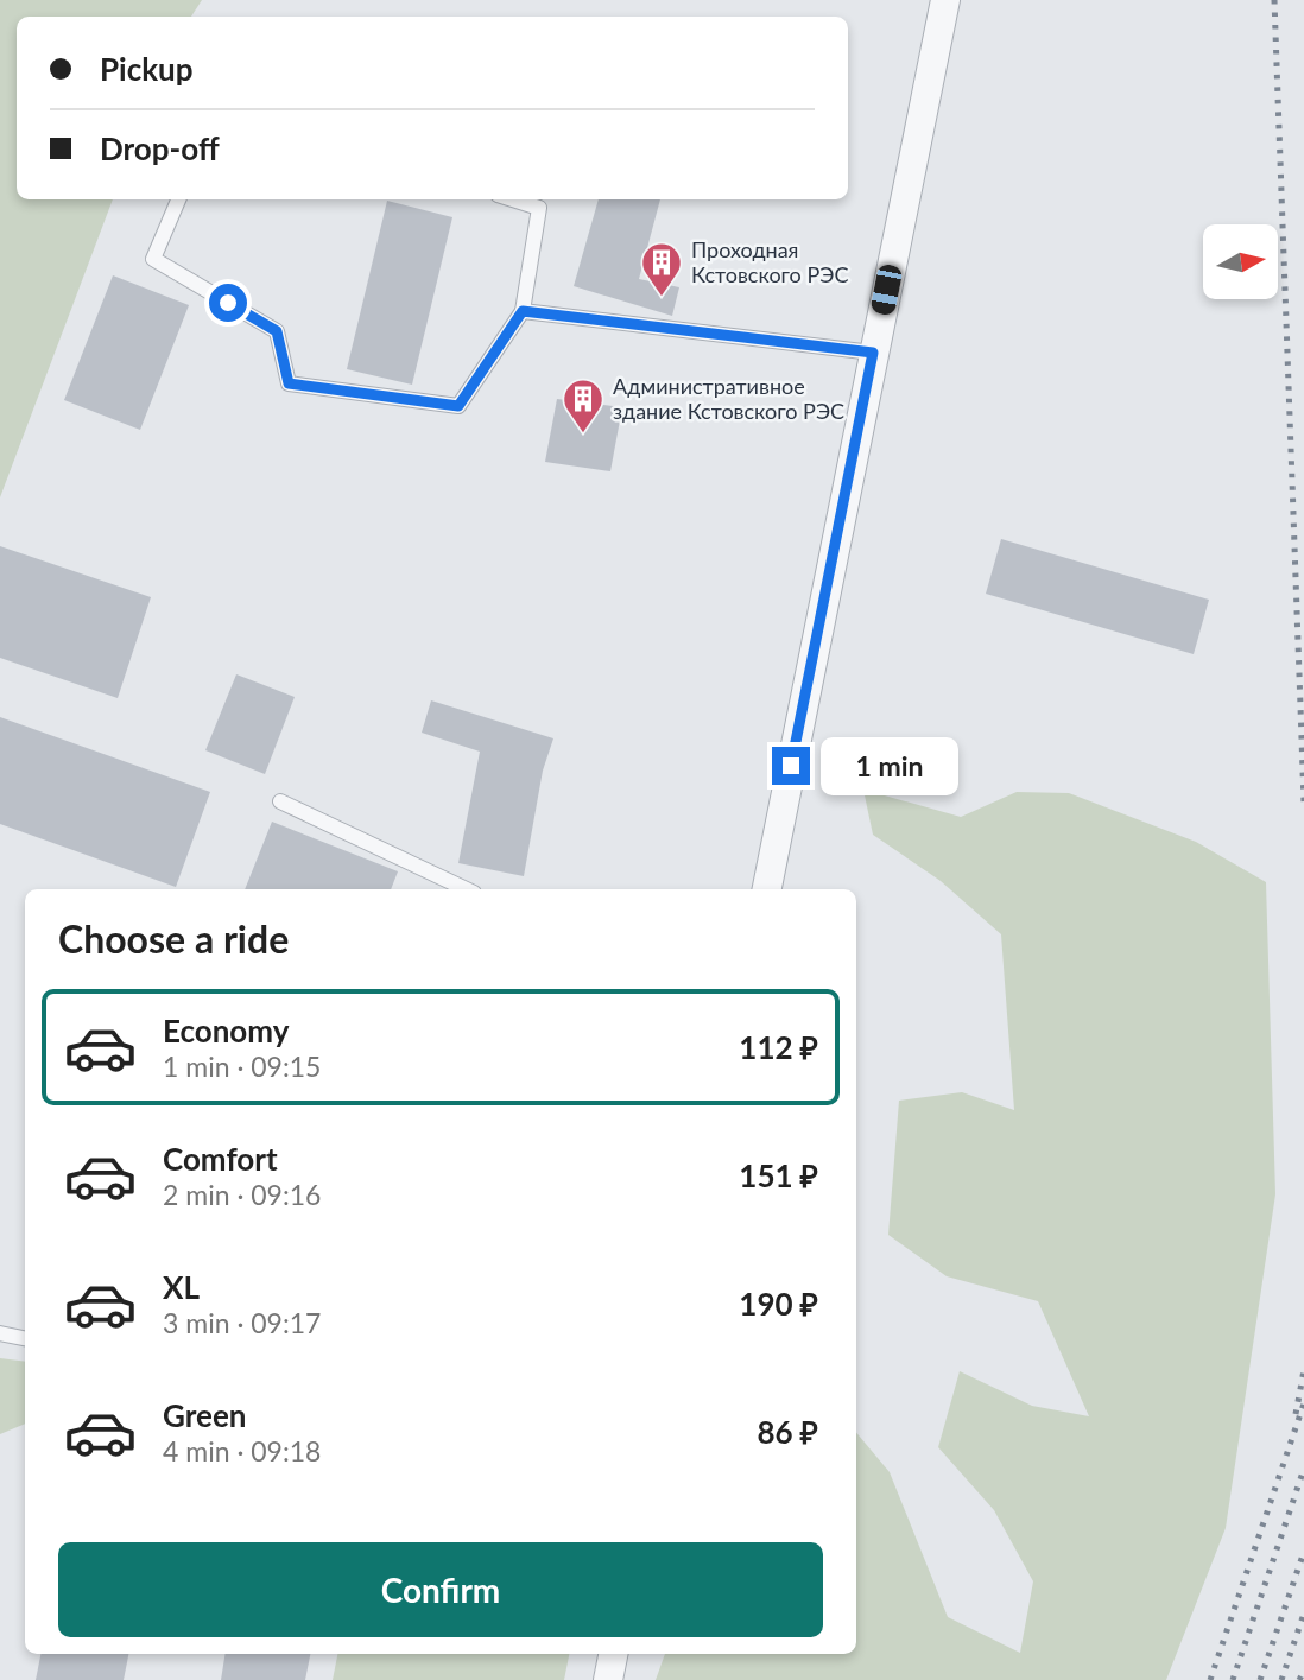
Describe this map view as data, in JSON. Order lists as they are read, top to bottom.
{
  "places": {
    "building": ["Проходная Кстовского РЭС", "Административное здание Кстовского РЭС"]
  },
  "north": "right",
  "page": {
    "banner": ["Pickup", "Drop-off"],
    "bubble": "1 min",
    "heading": "Choose a ride",
    "list": [
      {
        "name": "Economy",
        "note": "1 min · 09:15",
        "value": "112 ₽"
      },
      {
        "name": "Comfort",
        "note": "2 min · 09:16",
        "value": "151 ₽"
      },
      {
        "name": "XL",
        "note": "3 min · 09:17",
        "value": "190 ₽"
      },
      {
        "name": "Green",
        "note": "4 min · 09:18",
        "value": "86 ₽"
      }
    ],
    "buttons": "Confirm"
  }
}
